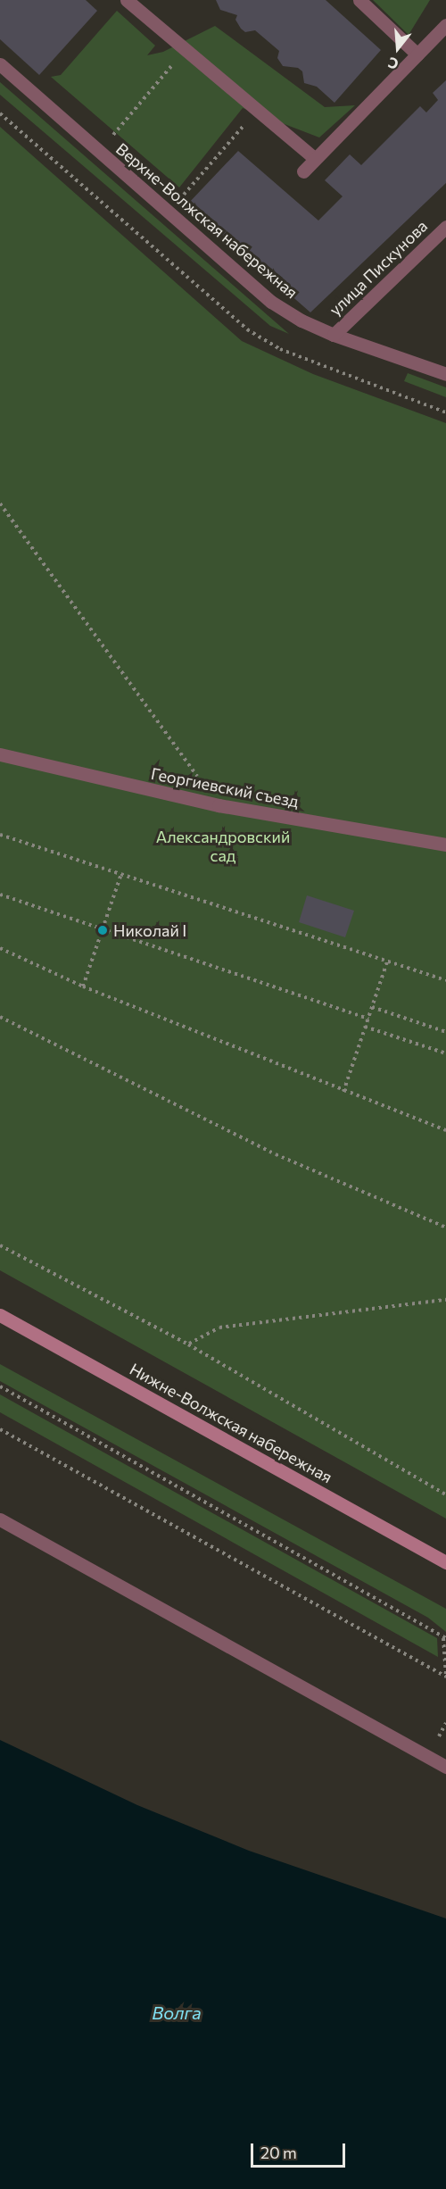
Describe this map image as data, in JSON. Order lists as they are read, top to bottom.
{
  "streets": {
    "main road": ["Нижне-Волжская набережная"],
    "street": ["Верхне-Волжская набережная", "улица Пискунова", "Георгиевский съезд"]
  },
  "crossings": [
    ["Верхне-Волжская набережная", "улица Пискунова"]
  ],
  "water": ["Волга"],
  "parks": ["Александровский сад"],
  "places": ["Николай I"],
  "scale_bar": "20 m",
  "north": "bottom"
}
